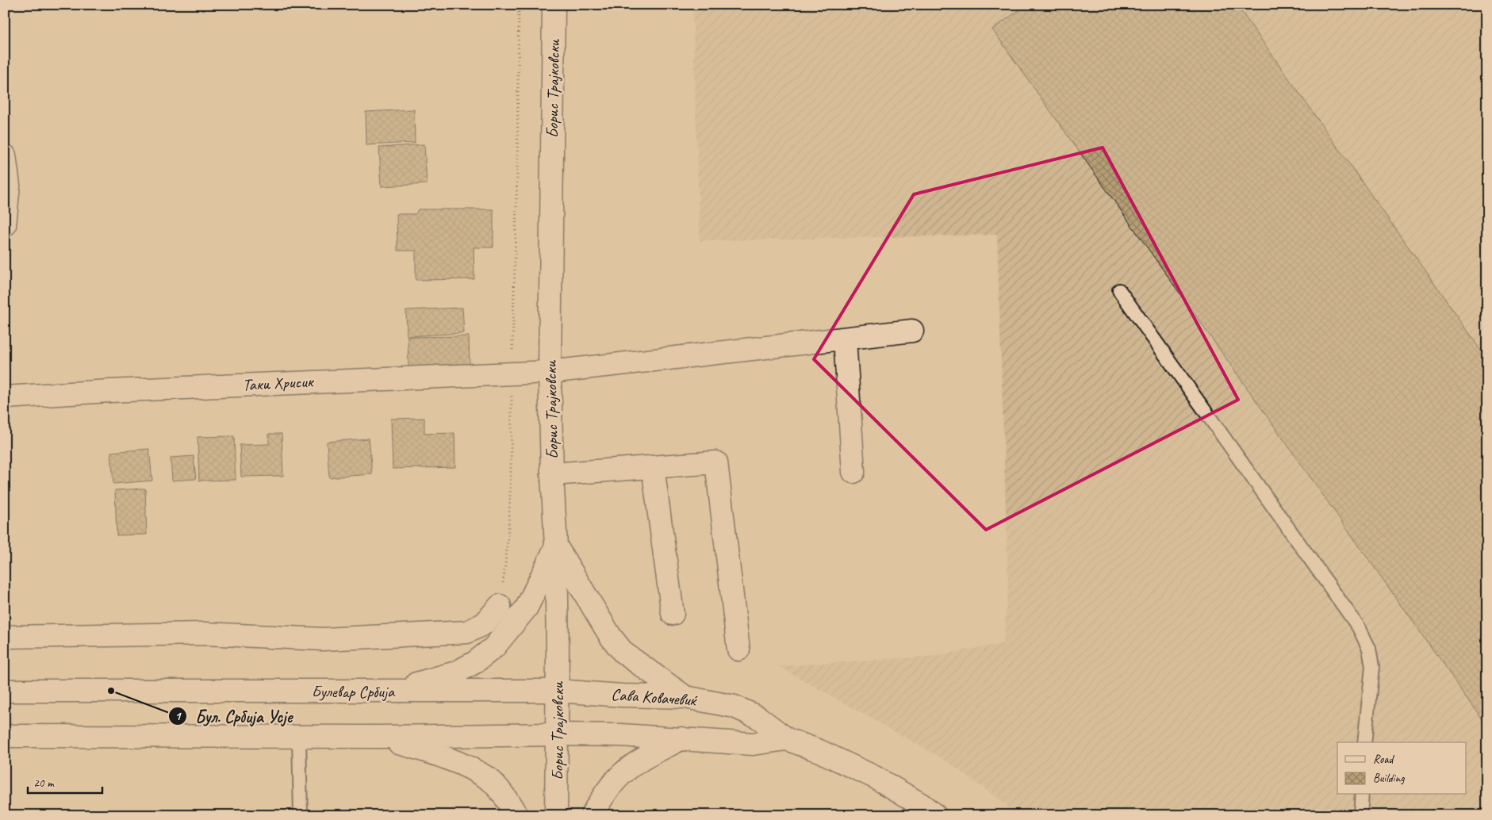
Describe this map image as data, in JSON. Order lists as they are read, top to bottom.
{
  "streets": {
    "street": [
      "Борис Трајковски",
      "Таки Хрисик",
      "Булевар Србија",
      "Сава Ковачевиќ"
    ]
  },
  "crossings": [
    ["Борис Трајковски", "Таки Хрисик"],
    ["Борис Трајковски", "Булевар Србија"],
    ["Борис Трајковски", "Сава Ковачевиќ"],
    ["Булевар Србија", "Сава Ковачевиќ"]
  ],
  "places": ["Бул. Србија Усје"],
  "legend": ["Road", "Building"],
  "scale_bar": "20 m"
}
